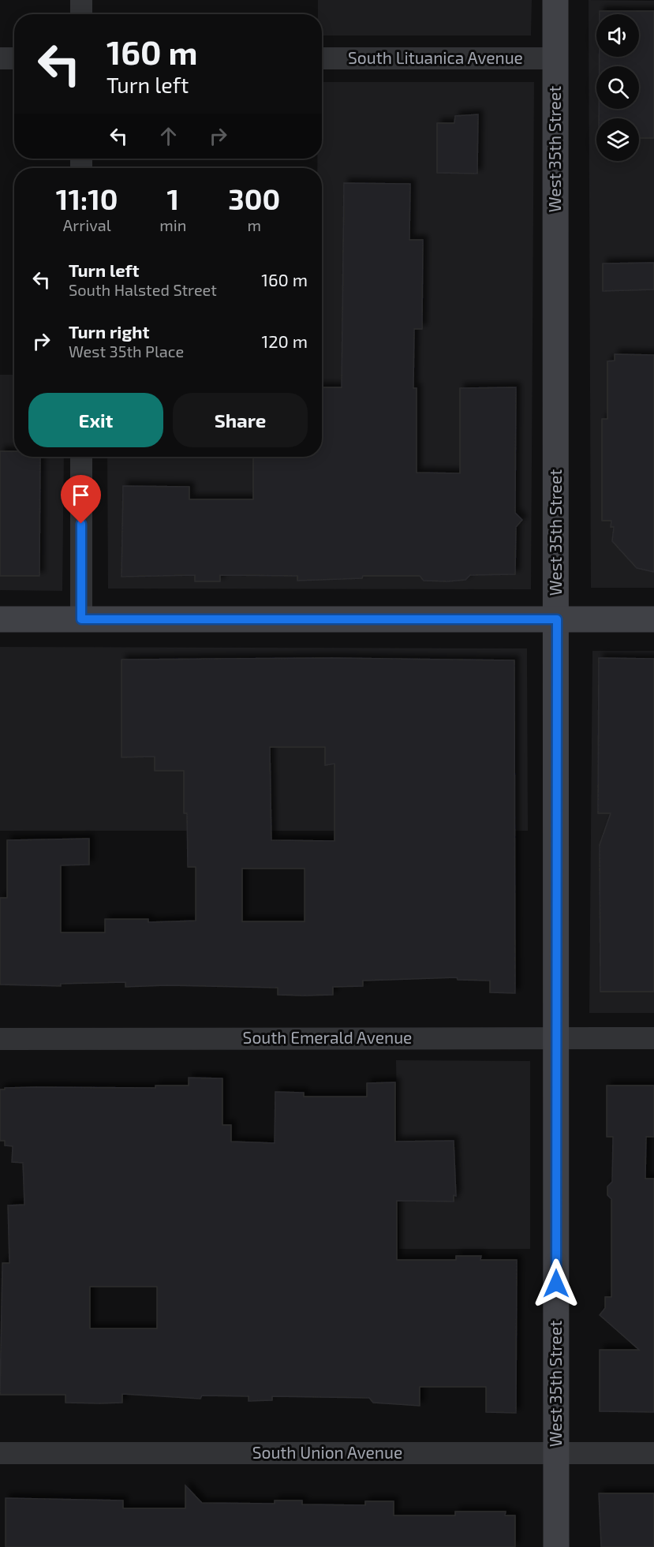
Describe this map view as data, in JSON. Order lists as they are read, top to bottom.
{
  "streets": {
    "main road": ["West 35th Street"],
    "street": ["South Lituanica Avenue", "South Emerald Avenue", "South Union Avenue"]
  },
  "crossings": [
    ["South Lituanica Avenue", "West 35th Street"],
    ["West 35th Street", "South Emerald Avenue"],
    ["West 35th Street", "South Union Avenue"]
  ],
  "page": {
    "turn": ["160 m", "Turn left"],
    "eta": [
      "11:10",
      "Arrival",
      "1",
      "min",
      "300",
      "m"
    ],
    "list": [
      {
        "name": "Turn left",
        "note": "South Halsted Street",
        "value": "160 m"
      },
      {
        "name": "Turn right",
        "note": "West 35th Place",
        "value": "120 m"
      }
    ],
    "buttons": ["Exit", "Share"]
  }
}
